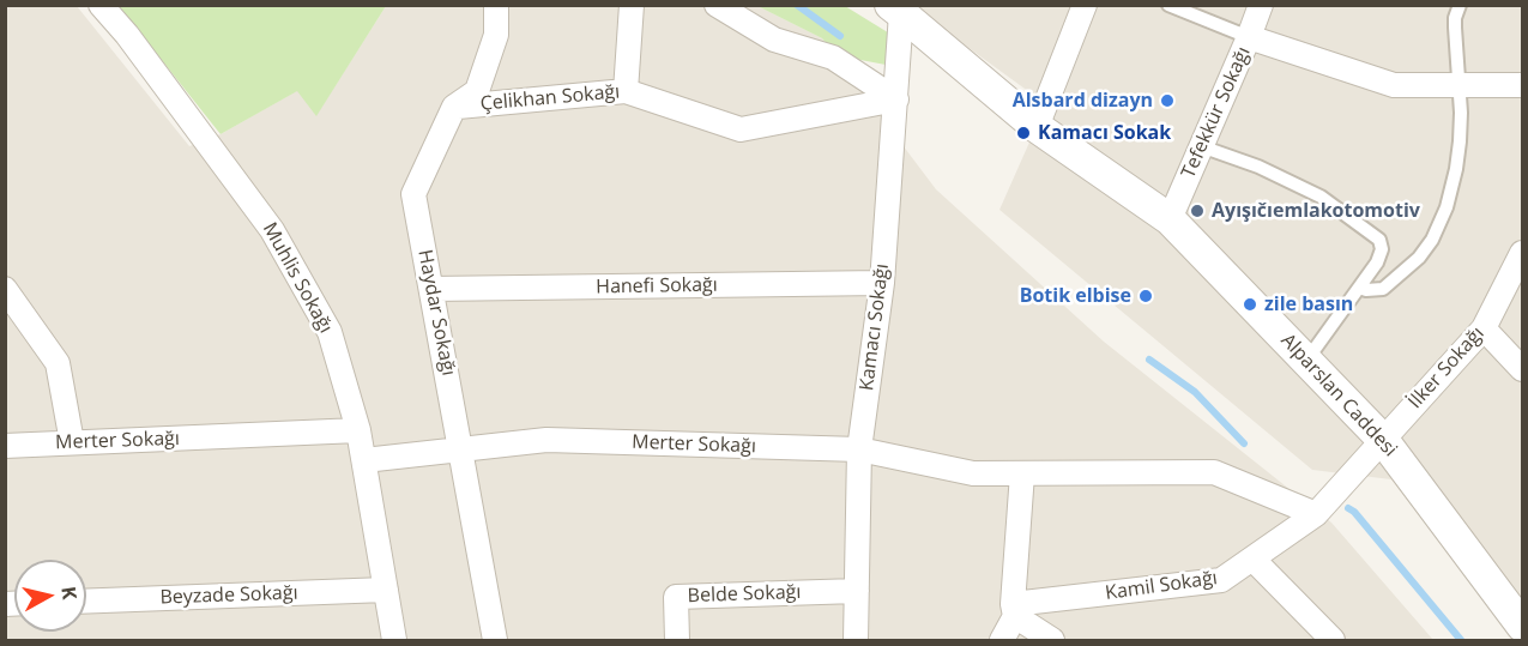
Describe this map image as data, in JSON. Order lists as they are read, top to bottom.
{
  "streets": {
    "street": [
      "Çelikhan Sokağı",
      "Tefekkür Sokağı",
      "Muhlis Sokağı",
      "Hanefi Sokağı",
      "Haydar Sokağı",
      "Kamacı Sokağı",
      "İlker Sokağı",
      "Alparslan Caddesi",
      "Merter Sokağı",
      "Kamil Sokağı",
      "Belde Sokağı",
      "Beyzade Sokağı"
    ]
  },
  "crossings": [
    ["Çelikhan Sokağı", "Haydar Sokağı"],
    ["Çelikhan Sokağı", "Kamacı Sokağı"],
    ["Tefekkür Sokağı", "Alparslan Caddesi"],
    ["Muhlis Sokağı", "Merter Sokağı"],
    ["Muhlis Sokağı", "Beyzade Sokağı"],
    ["Hanefi Sokağı", "Haydar Sokağı"],
    ["Hanefi Sokağı", "Kamacı Sokağı"],
    ["Haydar Sokağı", "Merter Sokağı"],
    ["Kamacı Sokağı", "Alparslan Caddesi"],
    ["Kamacı Sokağı", "Merter Sokağı"],
    ["Kamacı Sokağı", "Belde Sokağı"],
    ["İlker Sokağı", "Alparslan Caddesi"],
    ["İlker Sokağı", "Kamil Sokağı"],
    ["Alparslan Caddesi", "Kamil Sokağı"],
    ["Merter Sokağı", "Kamil Sokağı"]
  ],
  "places": [
    "Alsbard dizayn",
    "Kamacı Sokak",
    "Ayışıčıemlakotomotiv",
    "Botik elbise",
    "zile basın"
  ],
  "north": "right"
}
